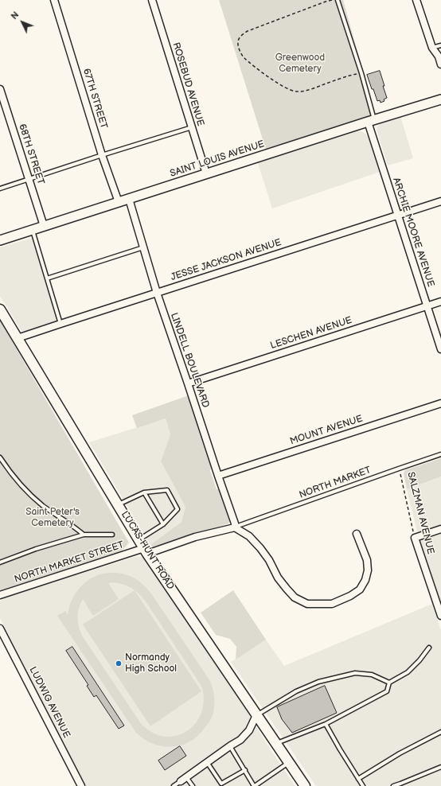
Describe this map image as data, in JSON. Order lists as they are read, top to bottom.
{
  "streets": {
    "main road": ["LUCAS-HUNT ROAD"],
    "street": [
      "ROSEBUD AVENUE",
      "67TH STREET",
      "68TH STREET",
      "SAINT LOUIS AVENUE",
      "ARCHIE MOORE AVENUE",
      "JESSE JACKSON AVENUE",
      "LESCHEN AVENUE",
      "LINDELL BOULEVARD",
      "MOUNT AVENUE",
      "SALZMAN AVENUE",
      "NORTH MARKET STREET",
      "LUDWIG AVENUE"
    ],
    "lane": ["NORTH MARKET"]
  },
  "crossings": [
    ["ROSEBUD AVENUE", "SAINT LOUIS AVENUE"],
    ["67TH STREET", "SAINT LOUIS AVENUE"],
    ["68TH STREET", "SAINT LOUIS AVENUE"],
    ["SAINT LOUIS AVENUE", "ARCHIE MOORE AVENUE"],
    ["SAINT LOUIS AVENUE", "LINDELL BOULEVARD"],
    ["ARCHIE MOORE AVENUE", "JESSE JACKSON AVENUE"],
    ["ARCHIE MOORE AVENUE", "LESCHEN AVENUE"],
    ["JESSE JACKSON AVENUE", "LINDELL BOULEVARD"],
    ["JESSE JACKSON AVENUE", "LUCAS-HUNT ROAD"],
    ["LESCHEN AVENUE", "LINDELL BOULEVARD"],
    ["LINDELL BOULEVARD", "MOUNT AVENUE"],
    ["LINDELL BOULEVARD", "NORTH MARKET"],
    ["LINDELL BOULEVARD", "NORTH MARKET STREET"],
    ["NORTH MARKET", "SALZMAN AVENUE"],
    ["NORTH MARKET", "NORTH MARKET STREET"],
    ["LUCAS-HUNT ROAD", "NORTH MARKET STREET"]
  ],
  "parks": ["Greenwood Cemetery", "Saint Peter's Cemetery"],
  "places": ["Normandy High School"],
  "north": "top left"
}
